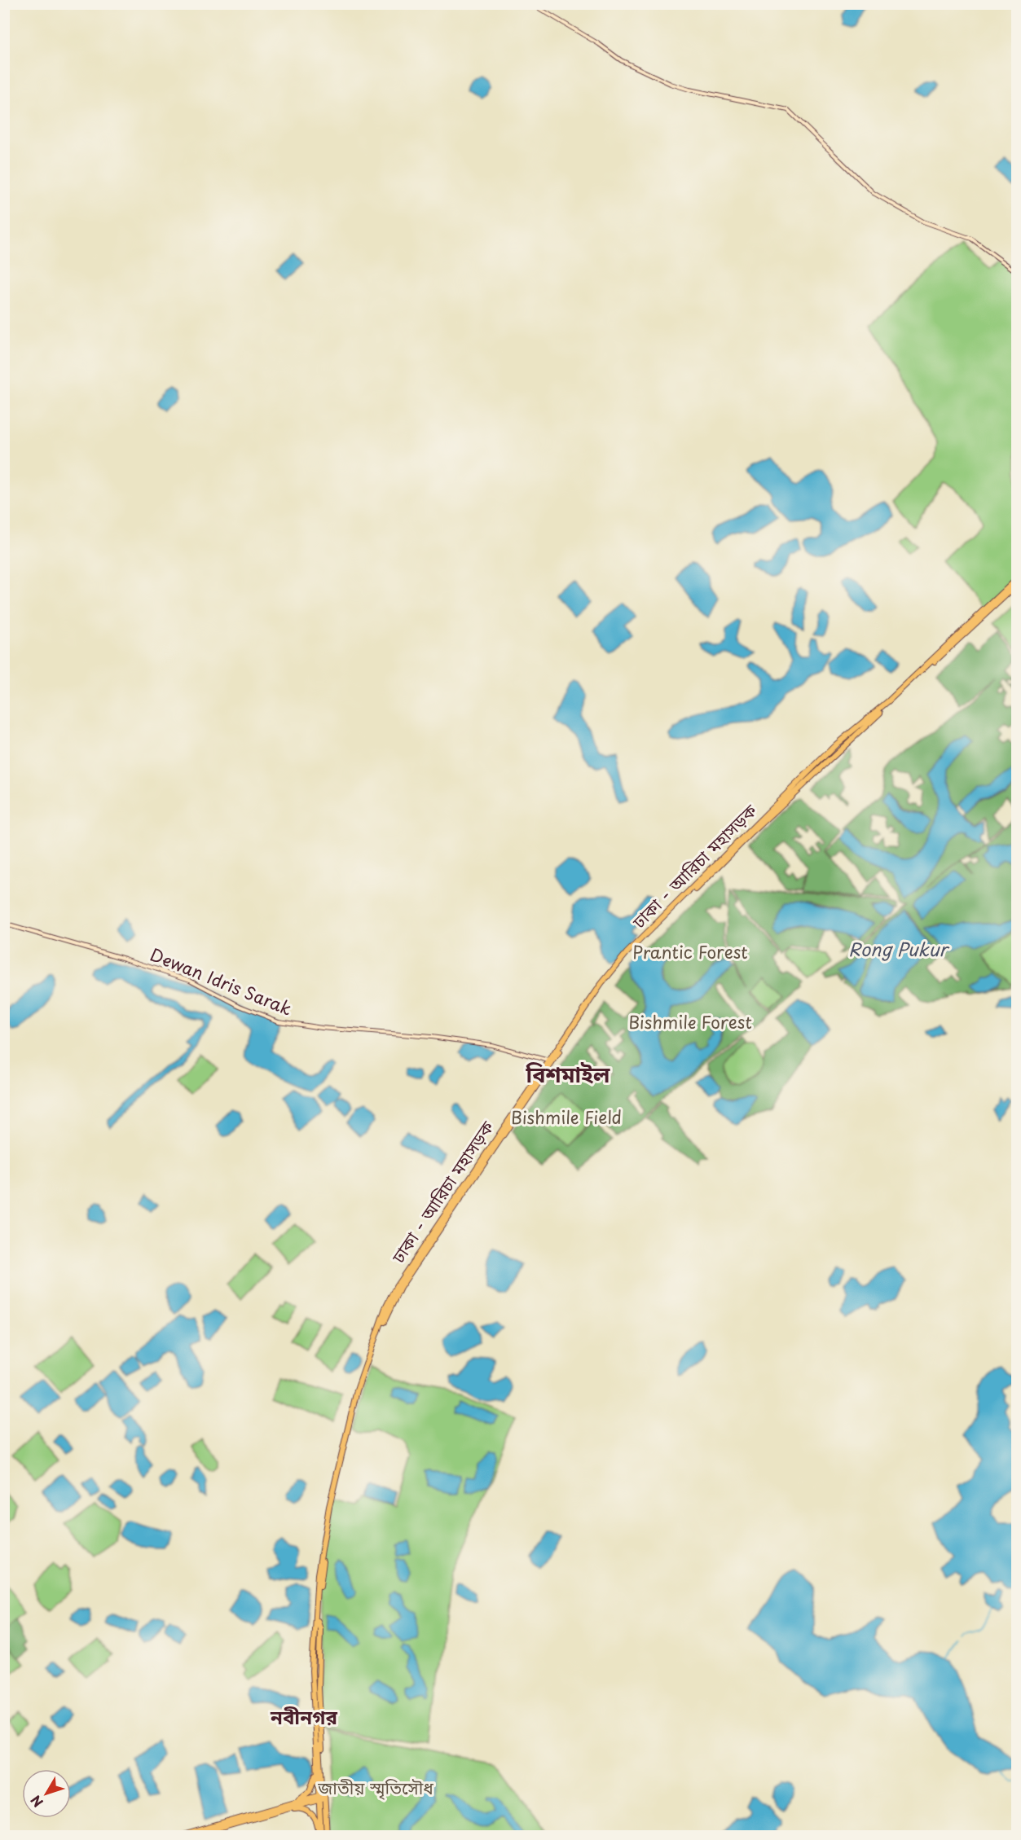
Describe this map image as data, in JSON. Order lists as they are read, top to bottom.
{
  "streets": {
    "highway": ["ঢাকা - আরিচা মহাসড়ক"],
    "main road": ["Dewan Idris Sarak"]
  },
  "crossings": [
    ["ঢাকা - আরিচা মহাসড়ক", "Dewan Idris Sarak"]
  ],
  "districts": ["বিশমাইল", "নবীনগর"],
  "water": ["Rong Pukur"],
  "parks": [
    "Prantic Forest",
    "Bishmile Forest",
    "Bishmile Field",
    "জাতীয় স্মৃতিসৌধ"
  ],
  "north": "bottom left"
}
